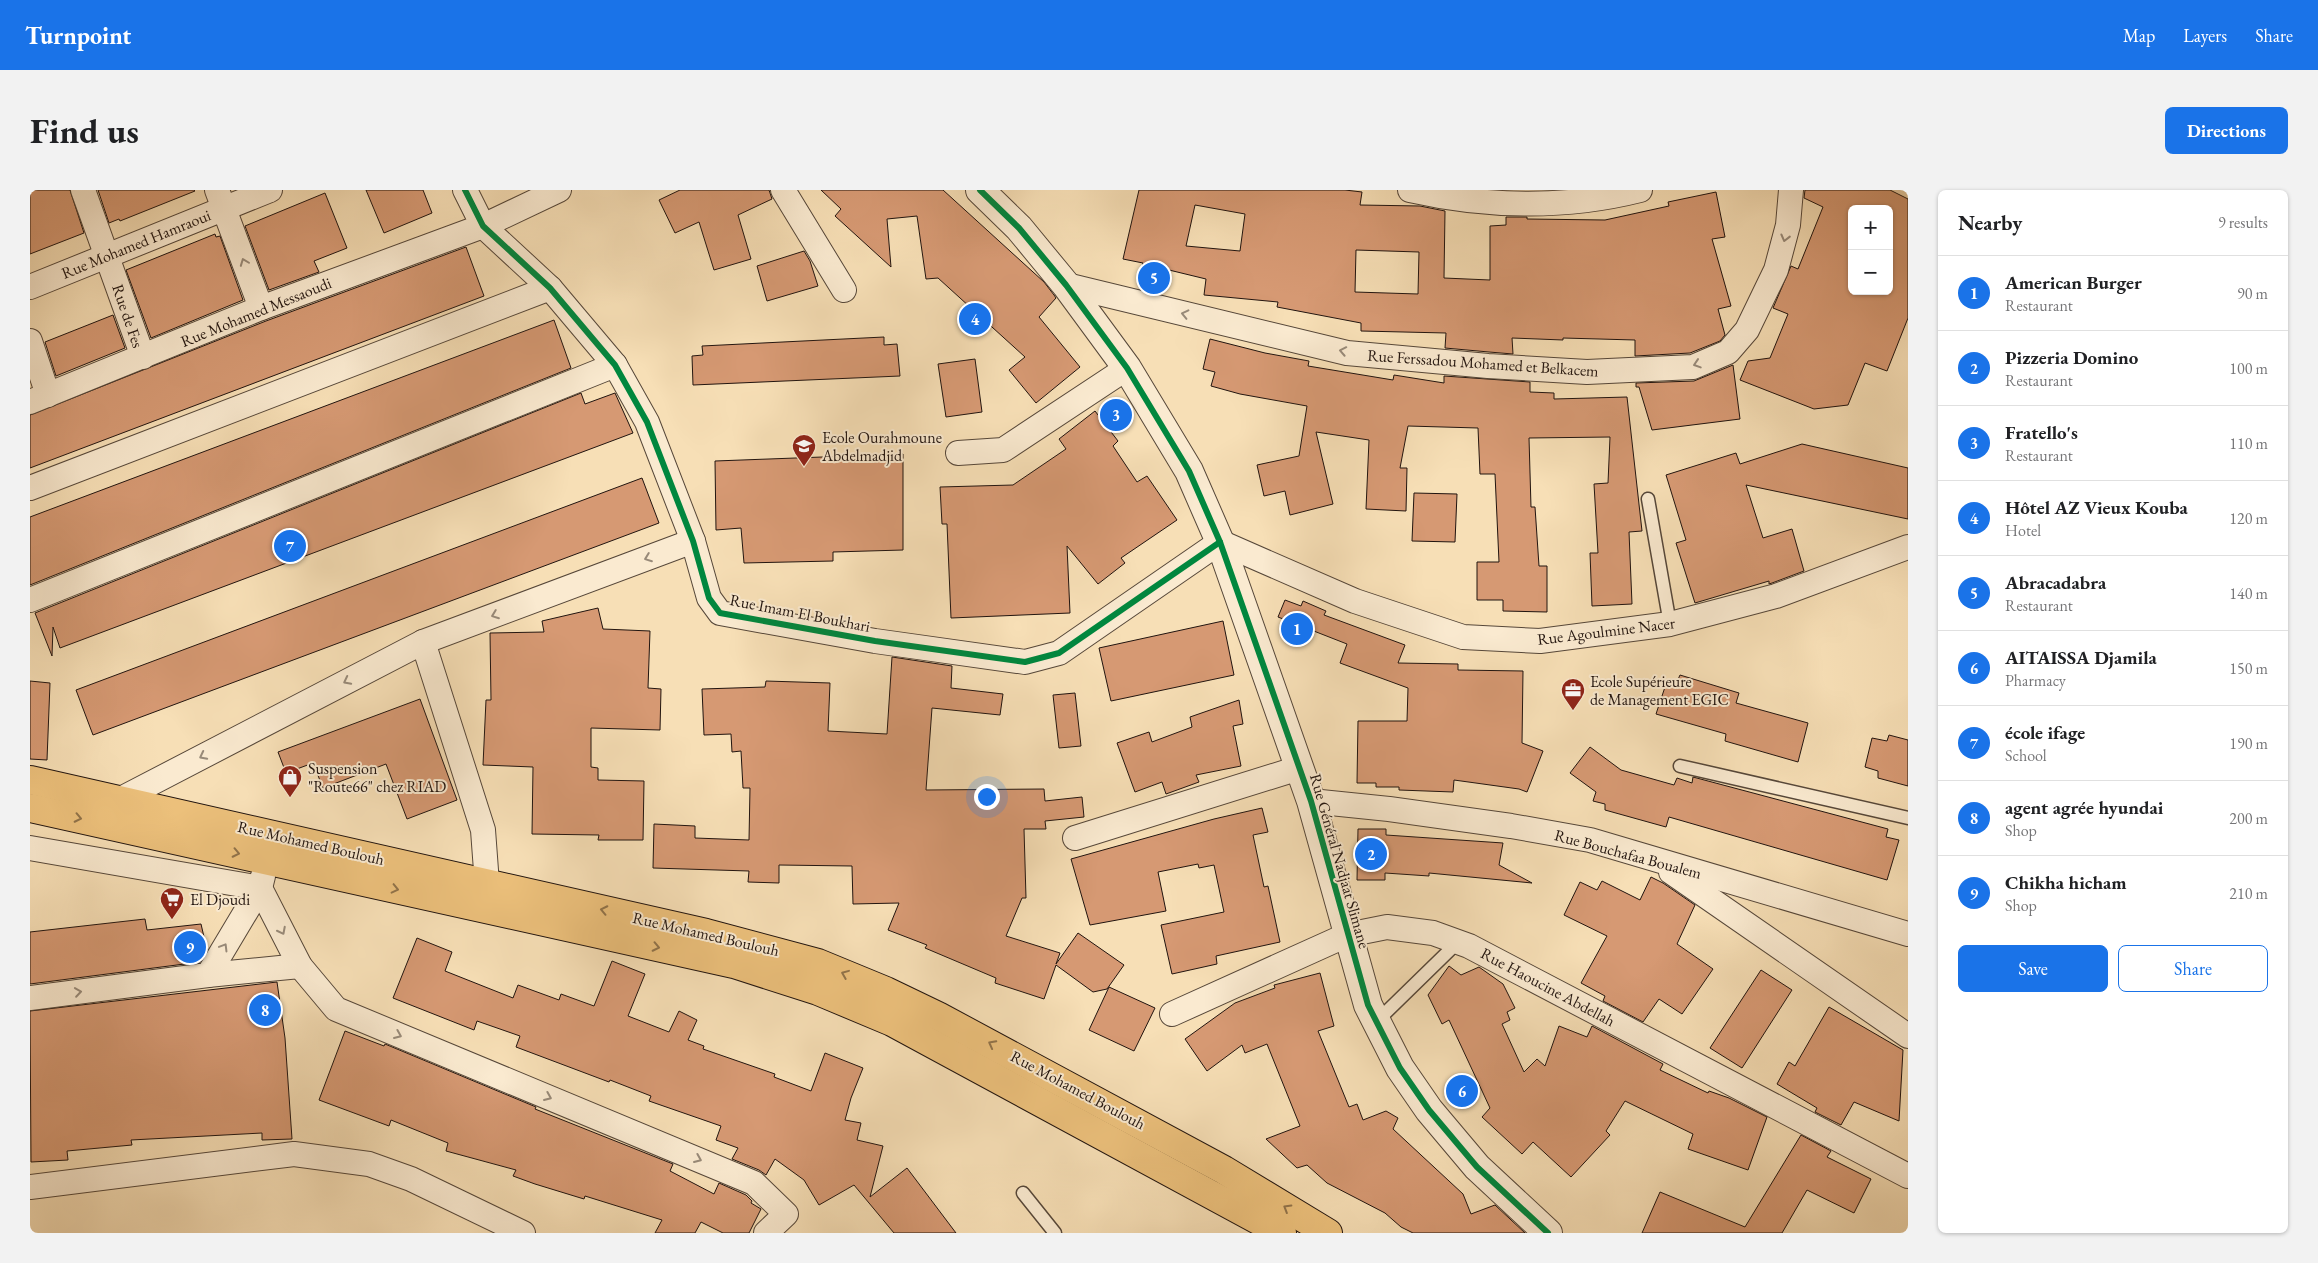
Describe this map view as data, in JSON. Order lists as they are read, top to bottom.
{
  "streets": {
    "main road": ["Rue Mohamed Boulouh"],
    "street": [
      "Rue Mohamed Hamraoui",
      "Rue Mohamed Messaoudi",
      "Rue de Fes",
      "Rue Ferssadou Mohamed et Belkacem",
      "Rue Imam El Boukhari",
      "Rue Agoulmine Nacer",
      "Rue Bouchafaa Boualem",
      "Rue Général Nadjaat Slimane",
      "Rue Haoucine Abdellah"
    ]
  },
  "crossings": [
    ["Rue Mohamed Hamraoui", "Rue de Fes"],
    ["Rue Mohamed Messaoudi", "Rue de Fes"],
    ["Rue Mohamed Messaoudi", "Rue Imam El Boukhari"],
    ["Rue Ferssadou Mohamed et Belkacem", "Rue Général Nadjaat Slimane"],
    ["Rue Imam El Boukhari", "Rue Agoulmine Nacer"],
    ["Rue Imam El Boukhari", "Rue Général Nadjaat Slimane"],
    ["Rue Agoulmine Nacer", "Rue Général Nadjaat Slimane"],
    ["Rue Bouchafaa Boualem", "Rue Général Nadjaat Slimane"],
    ["Rue Général Nadjaat Slimane", "Rue Haoucine Abdellah"]
  ],
  "places": {
    "school or university": ["Ecole Ourahmoune Abdelmadjid"],
    "office": ["Ecole Supérieure de Management EGIC"],
    "shop": ["Suspension \"Route66\" chez RIAD"],
    "supermarket": ["El Djoudi"]
  },
  "page": {
    "header": "Turnpoint",
    "nav": ["Map", "Layers", "Share"],
    "buttons": [
      "Directions",
      ["Save", "Share"]
    ],
    "title": "Find us",
    "heading": ["Nearby", "9 results"],
    "map_buttons": ["+", "−"],
    "list": [
      {
        "mark": "1",
        "name": "American Burger",
        "note": "Restaurant",
        "value": "90 m"
      },
      {
        "mark": "2",
        "name": "Pizzeria Domino",
        "note": "Restaurant",
        "value": "100 m"
      },
      {
        "mark": "3",
        "name": "Fratello's",
        "note": "Restaurant",
        "value": "110 m"
      },
      {
        "mark": "4",
        "name": "Hôtel AZ Vieux Kouba",
        "note": "Hotel",
        "value": "120 m"
      },
      {
        "mark": "5",
        "name": "Abracadabra",
        "note": "Restaurant",
        "value": "140 m"
      },
      {
        "mark": "6",
        "name": "AITAISSA Djamila",
        "note": "Pharmacy",
        "value": "150 m"
      },
      {
        "mark": "7",
        "name": "école ifage",
        "note": "School",
        "value": "190 m"
      },
      {
        "mark": "8",
        "name": "agent agrée hyundai",
        "note": "Shop",
        "value": "200 m"
      },
      {
        "mark": "9",
        "name": "Chikha hicham",
        "note": "Shop",
        "value": "210 m"
      }
    ],
    "pins": [
      "5",
      "4",
      "3",
      "7",
      "1",
      "2",
      "9",
      "8",
      "6"
    ]
  }
}
